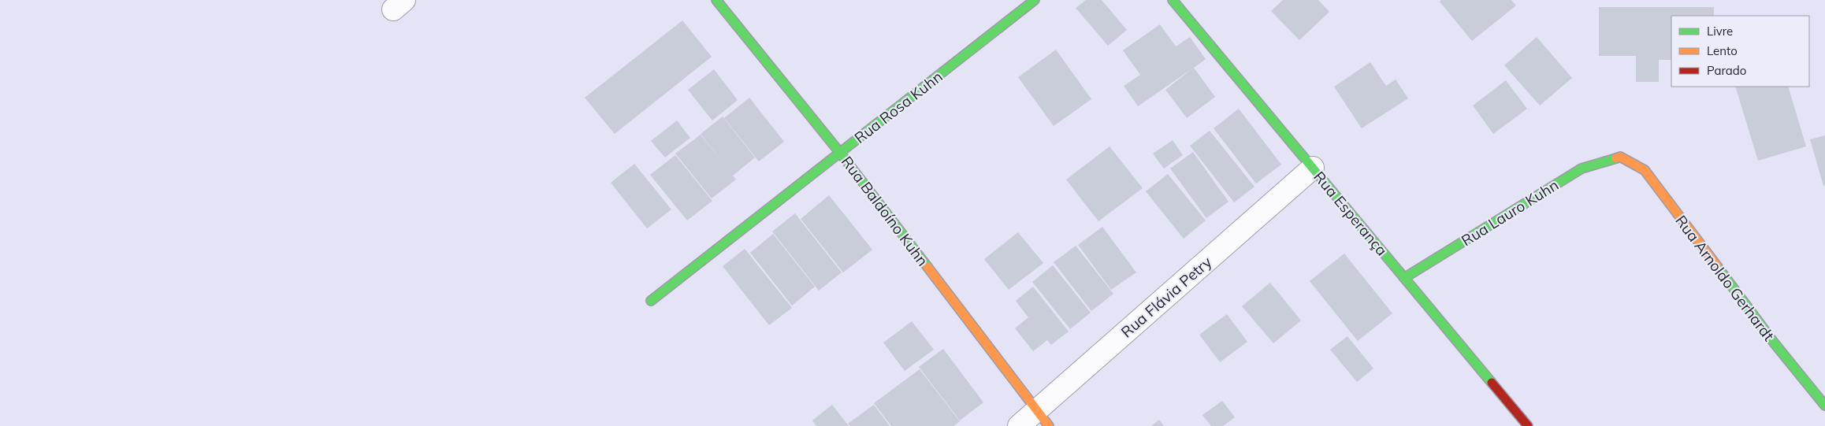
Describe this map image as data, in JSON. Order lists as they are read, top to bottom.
{
  "streets": {
    "street": [
      "Rua Rosa Kuhn",
      "Rua Baldoíno Kuhn",
      "Rua Lauro Kuhn",
      "Rua Esperança",
      "Rua Arnoldo Gerhardt",
      "Rua Flávia Petry"
    ]
  },
  "crossings": [
    ["Rua Rosa Kuhn", "Rua Baldoíno Kuhn"],
    ["Rua Baldoíno Kuhn", "Rua Flávia Petry"],
    ["Rua Lauro Kuhn", "Rua Esperança"],
    ["Rua Lauro Kuhn", "Rua Arnoldo Gerhardt"],
    ["Rua Esperança", "Rua Flávia Petry"]
  ],
  "legend": ["Livre", "Lento", "Parado"]
}
